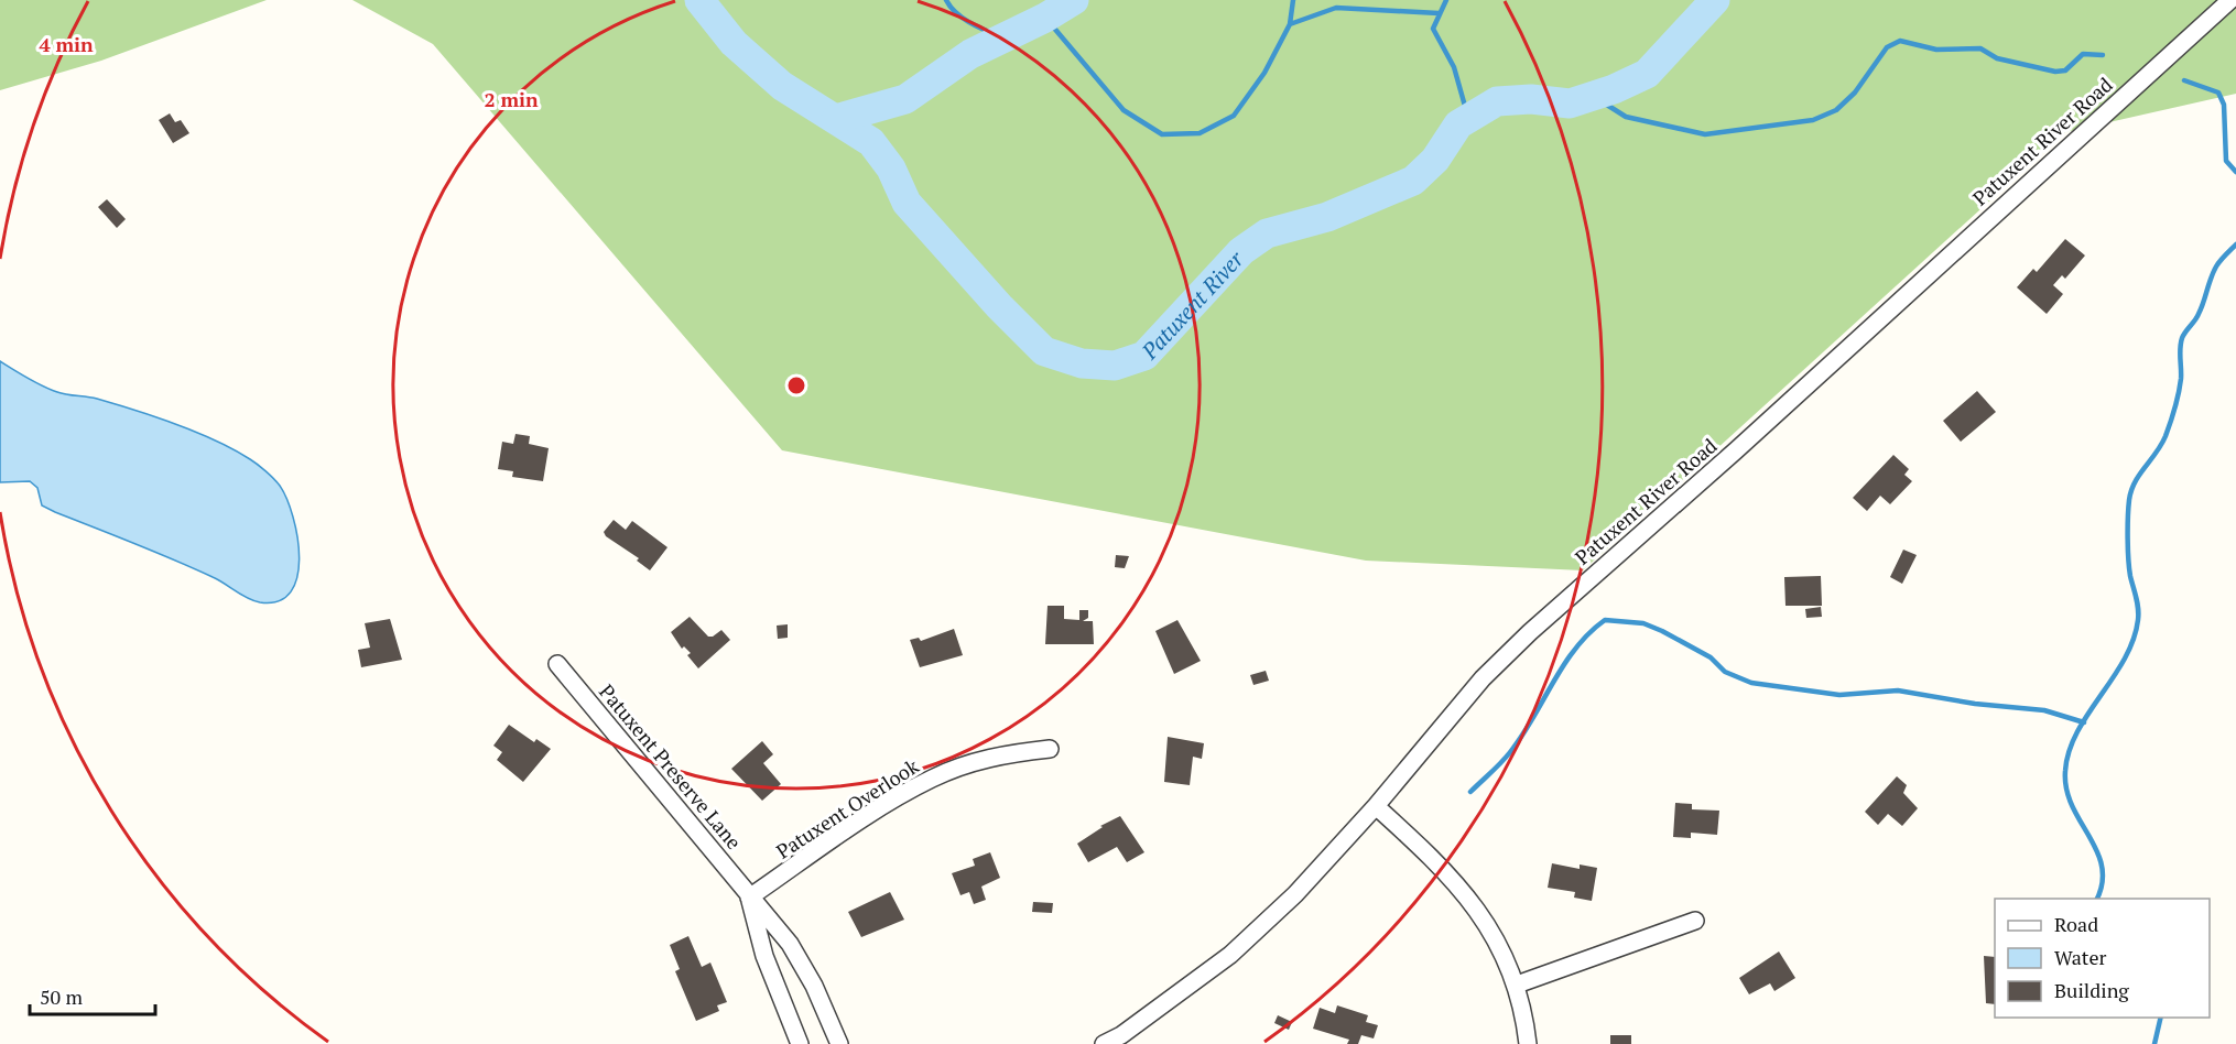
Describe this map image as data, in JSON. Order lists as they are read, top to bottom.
{
  "streets": {
    "street": ["Patuxent River Road", "Patuxent Preserve Lane", "Patuxent Overlook"]
  },
  "crossings": [
    ["Patuxent Preserve Lane", "Patuxent Overlook"]
  ],
  "water": ["Patuxent River"],
  "legend": ["Road", "Water", "Building"],
  "scale_bar": "50 m",
  "rings": ["4 min", "2 min"]
}
